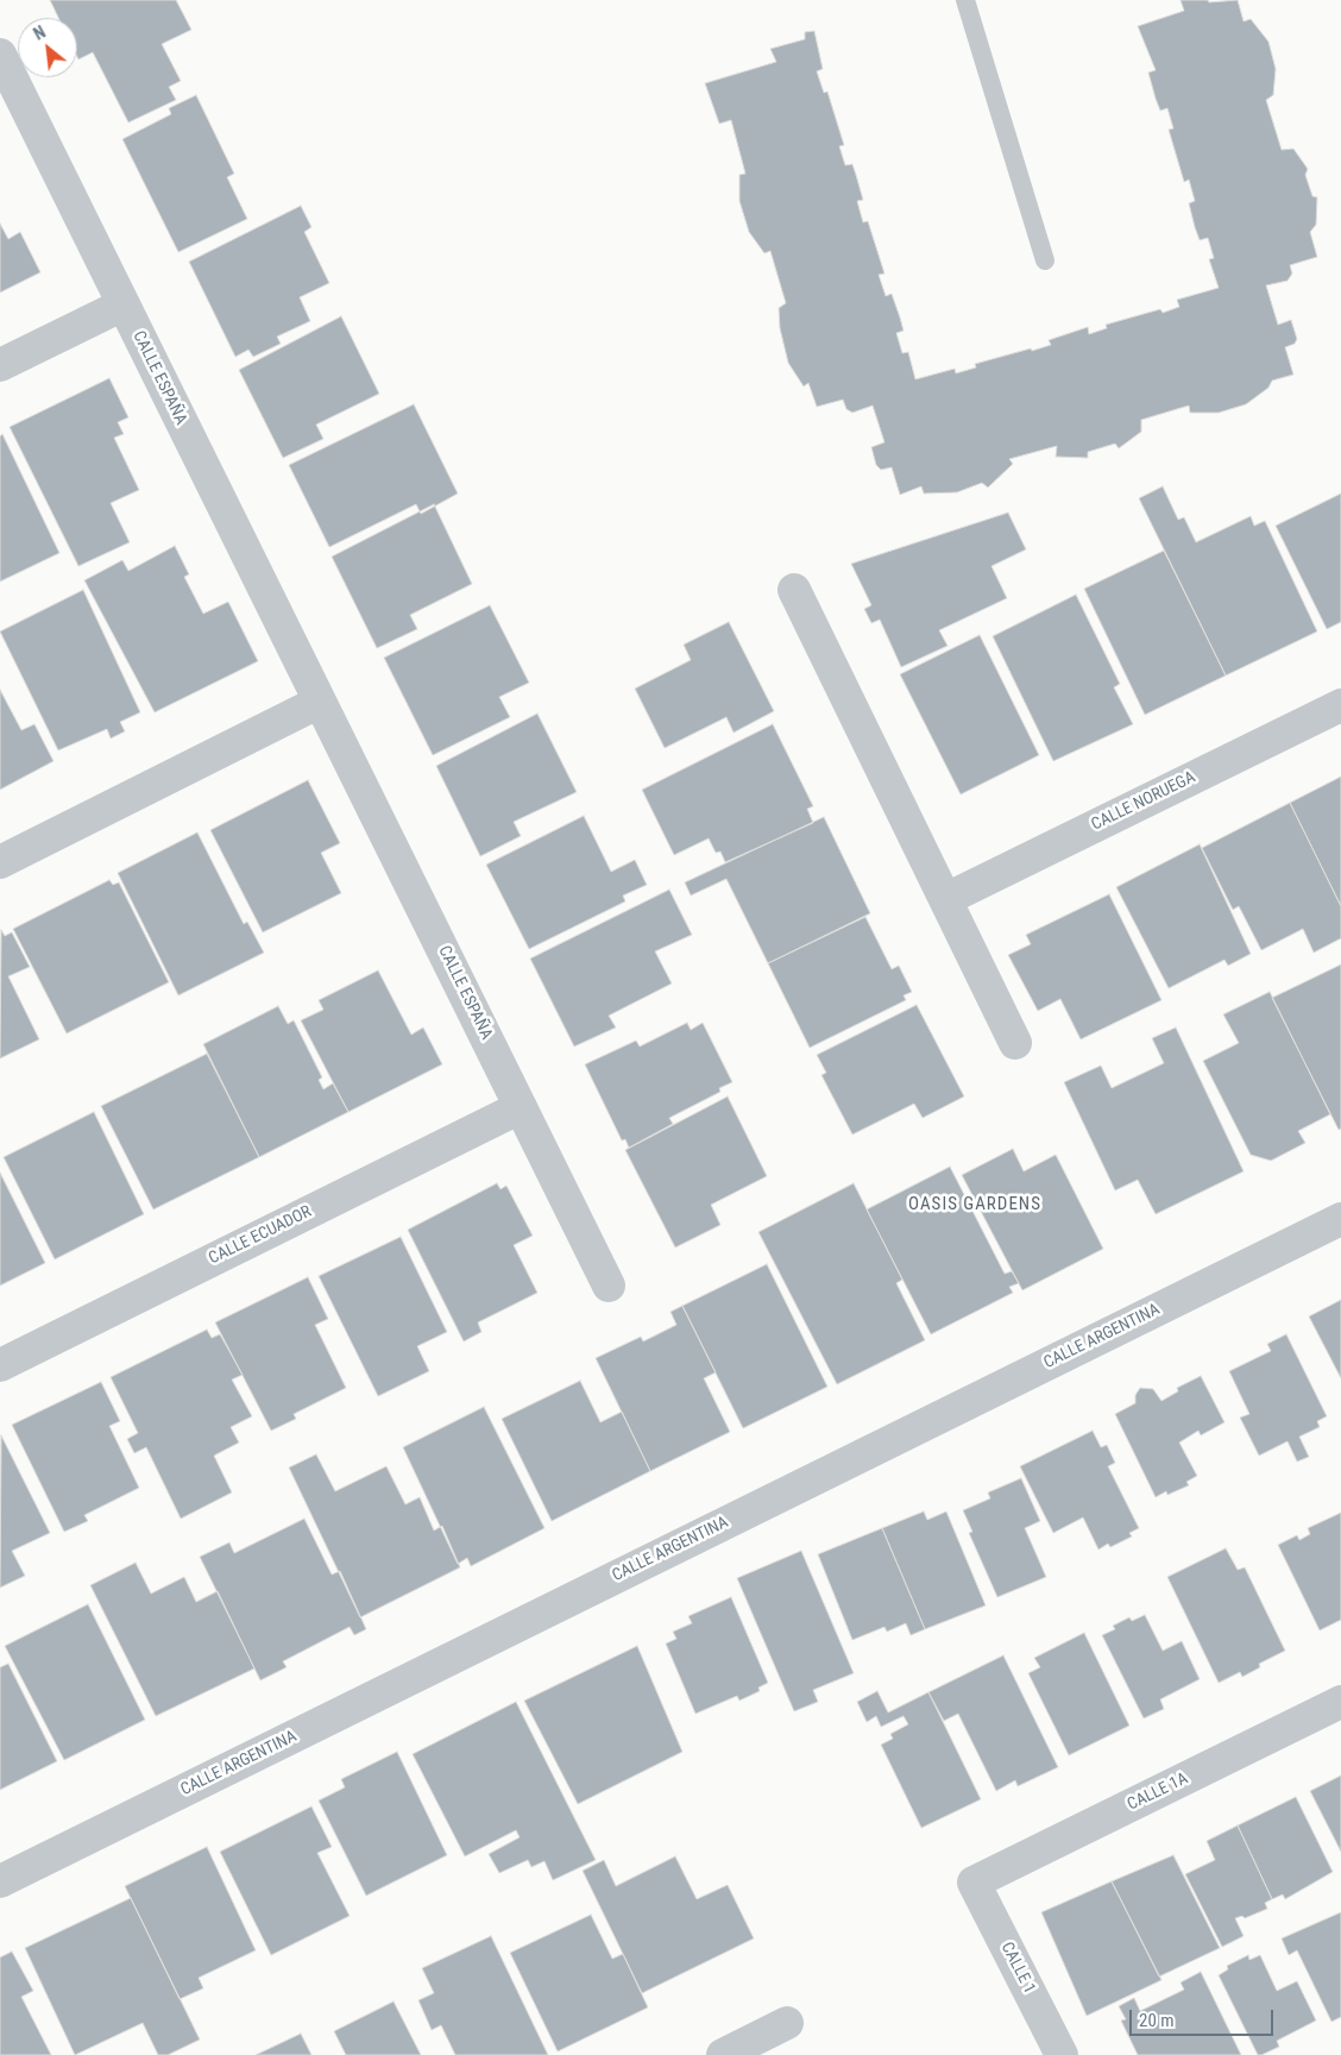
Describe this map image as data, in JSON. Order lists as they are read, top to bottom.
{
  "streets": {
    "street": [
      "CALLE ESPAÑA",
      "CALLE NORUEGA",
      "CALLE ECUADOR",
      "CALLE ARGENTINA",
      "CALLE 1A",
      "CALLE 1"
    ]
  },
  "crossings": [
    ["CALLE ESPAÑA", "CALLE ECUADOR"],
    ["CALLE 1A", "CALLE 1"]
  ],
  "districts": ["OASIS GARDENS"],
  "scale_bar": "20 m",
  "north": "top left"
}
